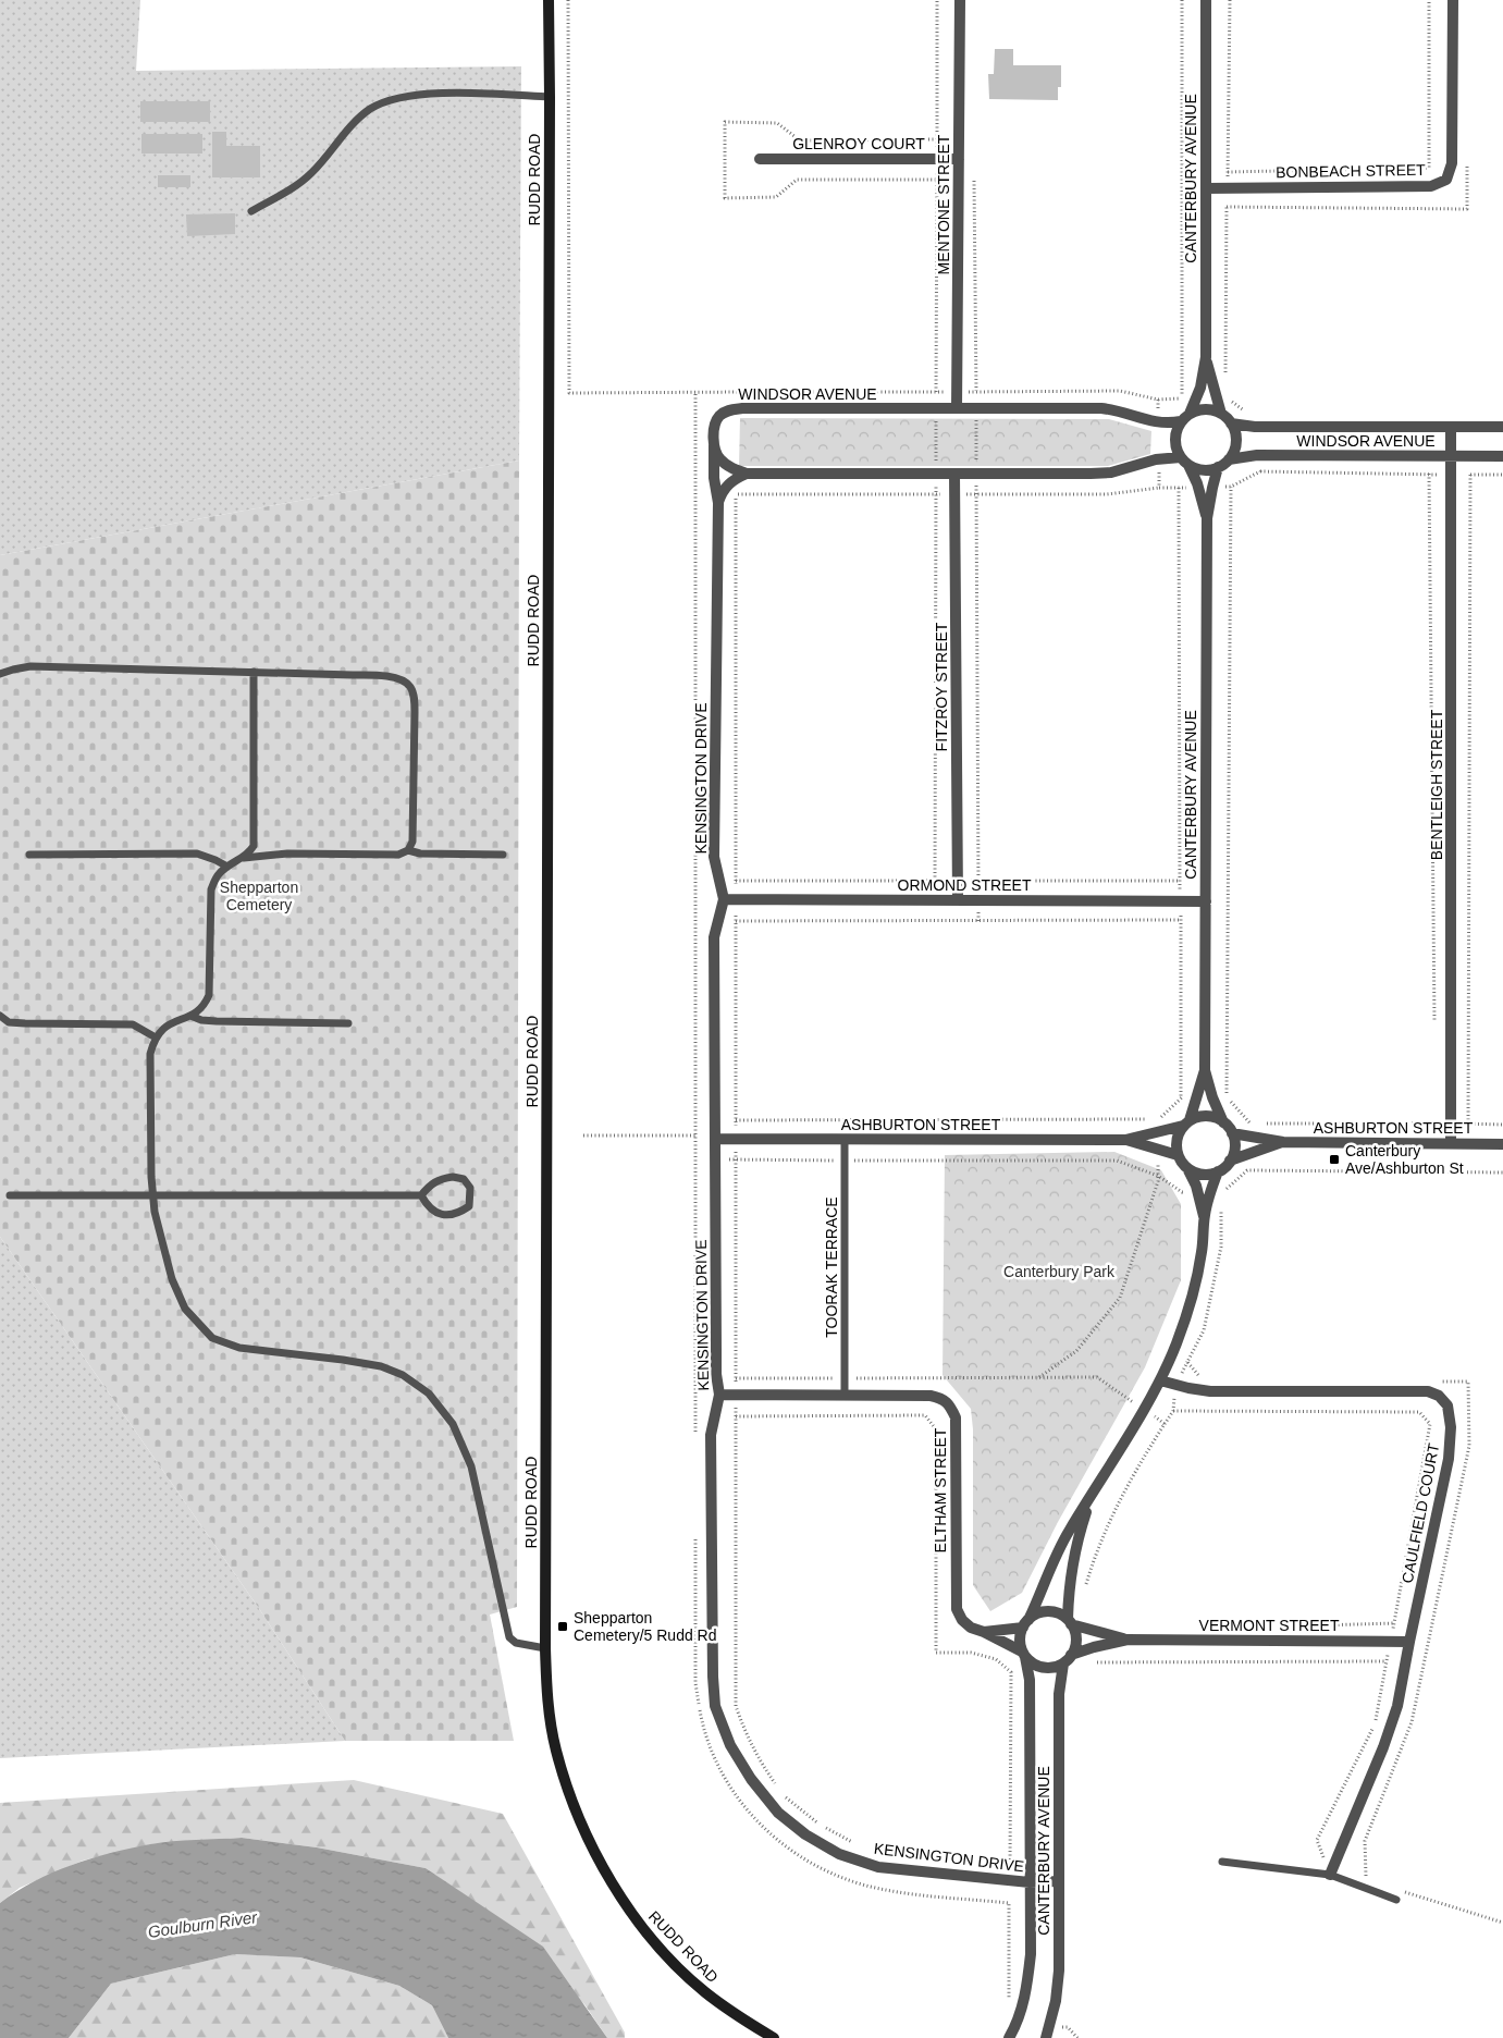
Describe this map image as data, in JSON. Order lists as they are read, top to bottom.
{
  "streets": {
    "street": [
      "GLENROY COURT",
      "BONBEACH STREET",
      "CANTERBURY AVENUE",
      "RUDD ROAD",
      "MENTONE STREET",
      "WINDSOR AVENUE",
      "FITZROY STREET",
      "KENSINGTON DRIVE",
      "BENTLEIGH STREET",
      "ORMOND STREET",
      "ASHBURTON STREET",
      "ELTHAM STREET",
      "CAULFIELD COURT",
      "VERMONT STREET"
    ],
    "lane": ["TOORAK TERRACE"]
  },
  "crossings": [
    ["GLENROY COURT", "MENTONE STREET"],
    ["BONBEACH STREET", "CANTERBURY AVENUE"],
    ["CANTERBURY AVENUE", "WINDSOR AVENUE"],
    ["CANTERBURY AVENUE", "KENSINGTON DRIVE"],
    ["CANTERBURY AVENUE", "ORMOND STREET"],
    ["CANTERBURY AVENUE", "ASHBURTON STREET"],
    ["CANTERBURY AVENUE", "VERMONT STREET"],
    ["MENTONE STREET", "WINDSOR AVENUE"],
    ["WINDSOR AVENUE", "KENSINGTON DRIVE"],
    ["WINDSOR AVENUE", "BENTLEIGH STREET"],
    ["FITZROY STREET", "ORMOND STREET"],
    ["KENSINGTON DRIVE", "ORMOND STREET"],
    ["KENSINGTON DRIVE", "ASHBURTON STREET"],
    ["KENSINGTON DRIVE", "ELTHAM STREET"],
    ["BENTLEIGH STREET", "ASHBURTON STREET"],
    ["ASHBURTON STREET", "TOORAK TERRACE"],
    ["TOORAK TERRACE", "ELTHAM STREET"],
    ["CAULFIELD COURT", "VERMONT STREET"]
  ],
  "water": ["Goulburn River"],
  "parks": ["Shepparton Cemetery", "Canterbury Park"],
  "places": {
    "transit": ["Canterbury Ave/Ashburton St", "Shepparton Cemetery/5 Rudd Rd"]
  }
}
